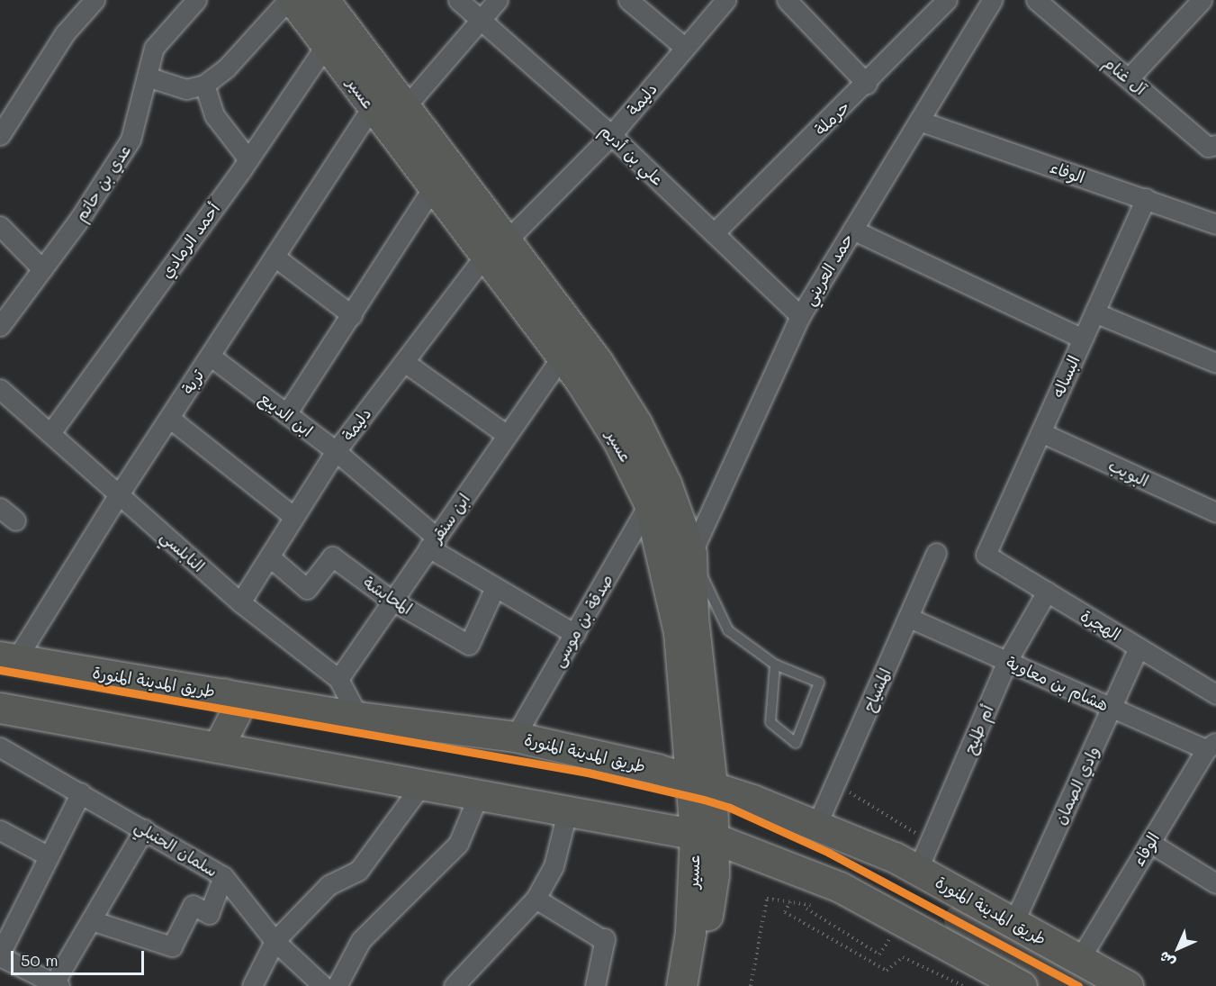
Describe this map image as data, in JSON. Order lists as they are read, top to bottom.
{
  "streets": {
    "main road": ["عسير", "طريق المدينة المنورة"],
    "street": [
      "آل غنام",
      "دليمة",
      "حرملة",
      "علي بن أديم",
      "الوفاء",
      "عدي بن حاتم",
      "أحمد الرمادي",
      "حمد العريني",
      "البساله",
      "تربة",
      "ابن الديبع",
      "البويب",
      "ابن سنقر",
      "النابلسي",
      "المحابشة",
      "صدقة بن موسى",
      "الهجرة",
      "هشام بن معاوية",
      "المشياح",
      "أم طليح",
      "وادي الصمان",
      "سلمان الحنبلي"
    ]
  },
  "crossings": [
    ["عسير", "دليمة"],
    ["عسير", "أحمد الرمادي"],
    ["عسير", "حمد العريني"],
    ["عسير", "تربة"],
    ["عسير", "ابن سنقر"],
    ["عسير", "صدقة بن موسى"],
    ["عسير", "طريق المدينة المنورة"],
    ["دليمة", "علي بن أديم"],
    ["دليمة", "ابن الديبع"],
    ["دليمة", "النابلسي"],
    ["دليمة", "المحابشة"],
    ["حرملة", "علي بن أديم"],
    ["علي بن أديم", "حمد العريني"],
    ["الوفاء", "حمد العريني"],
    ["الوفاء", "البساله"],
    ["الوفاء", "طريق المدينة المنورة"],
    ["الوفاء", "هشام بن معاوية"],
    ["أحمد الرمادي", "النابلسي"],
    ["البساله", "البويب"],
    ["البساله", "الهجرة"],
    ["تربة", "ابن الديبع"],
    ["تربة", "النابلسي"],
    ["تربة", "طريق المدينة المنورة"],
    ["ابن الديبع", "ابن سنقر"],
    ["ابن الديبع", "المحابشة"],
    ["ابن الديبع", "صدقة بن موسى"],
    ["ابن سنقر", "النابلسي"],
    ["ابن سنقر", "المحابشة"],
    ["النابلسي", "طريق المدينة المنورة"],
    ["صدقة بن موسى", "طريق المدينة المنورة"],
    ["الهجرة", "أم طليح"],
    ["الهجرة", "وادي الصمان"],
    ["طريق المدينة المنورة", "المشياح"],
    ["طريق المدينة المنورة", "أم طليح"],
    ["طريق المدينة المنورة", "وادي الصمان"],
    ["هشام بن معاوية", "المشياح"],
    ["هشام بن معاوية", "أم طليح"],
    ["هشام بن معاوية", "وادي الصمان"]
  ],
  "scale_bar": "50 m",
  "north": "bottom left"
}
